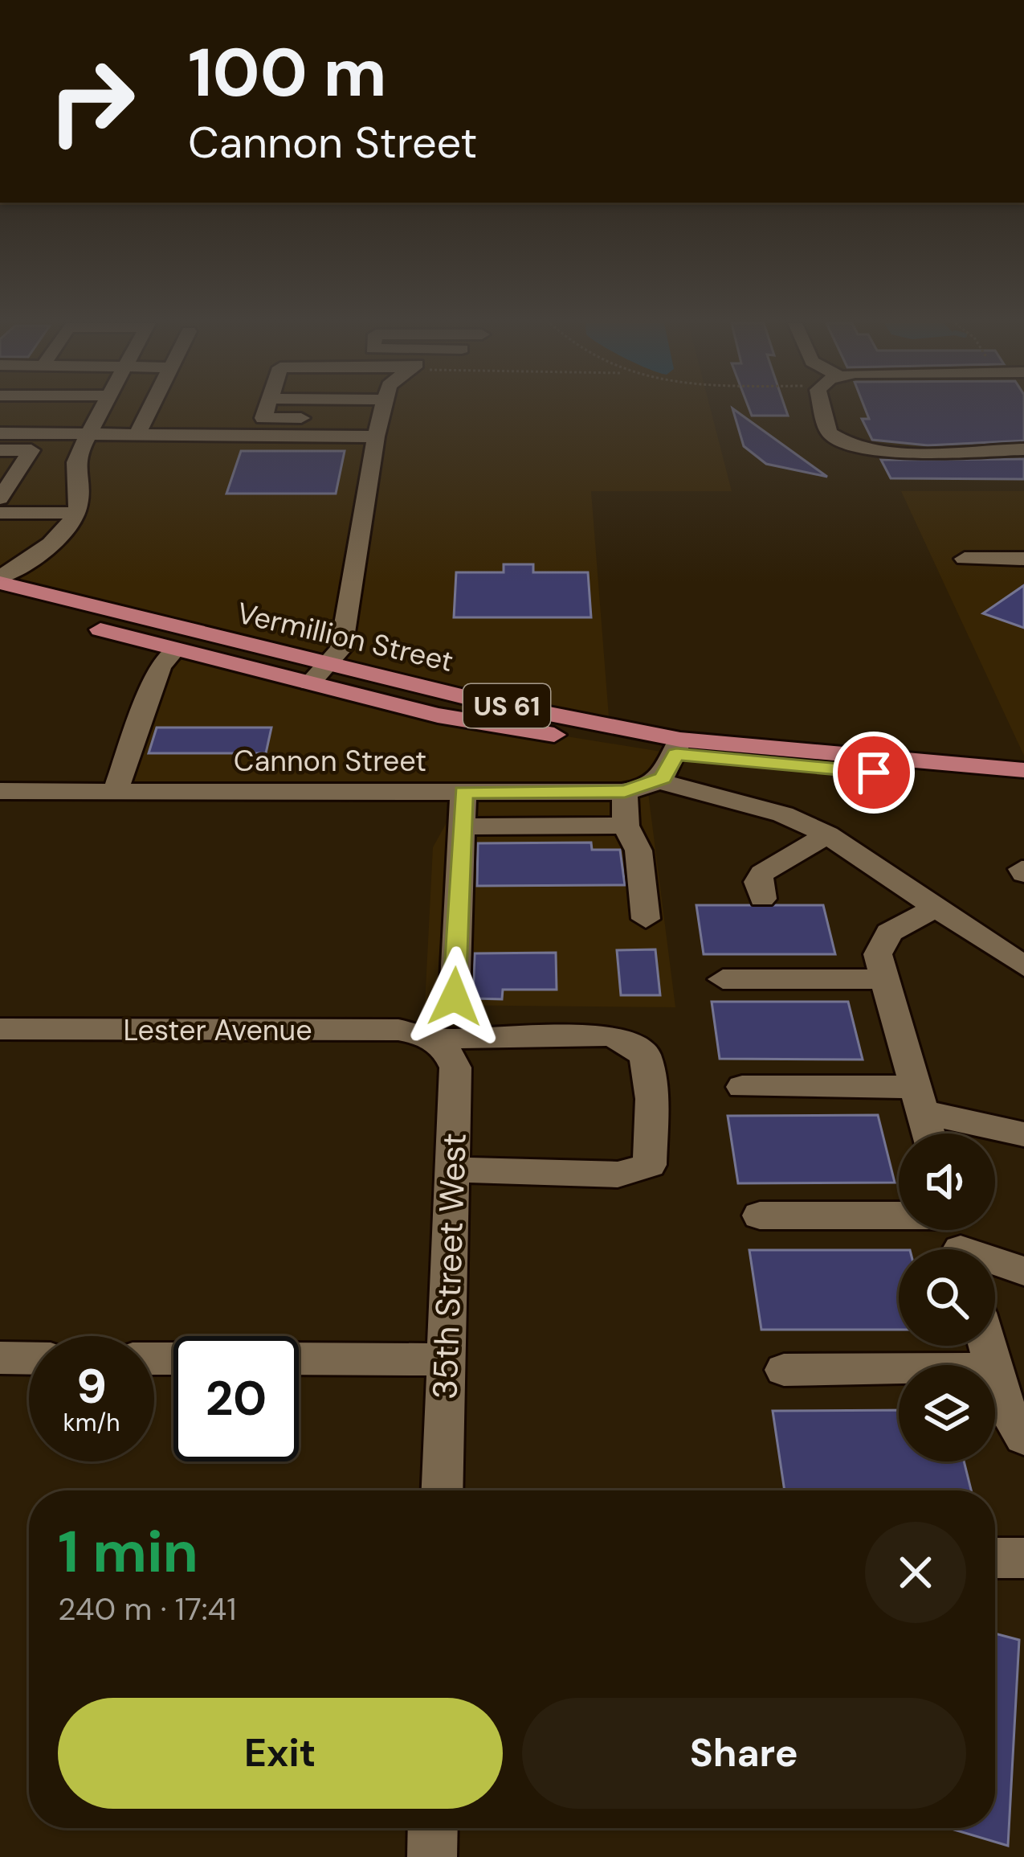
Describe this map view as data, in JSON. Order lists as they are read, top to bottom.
{
  "streets": {
    "highway": ["Vermillion Street", "US 61"],
    "street": ["Cannon Street", "Lester Avenue", "35th Street West"]
  },
  "crossings": [
    ["Lester Avenue", "35th Street West"]
  ],
  "page": {
    "turn": ["100 m", "Cannon Street"],
    "speed": "9 km/h",
    "limit": "20",
    "heading": ["1 min", "240 m · 17:41"],
    "buttons": ["Exit", "Share"]
  }
}
